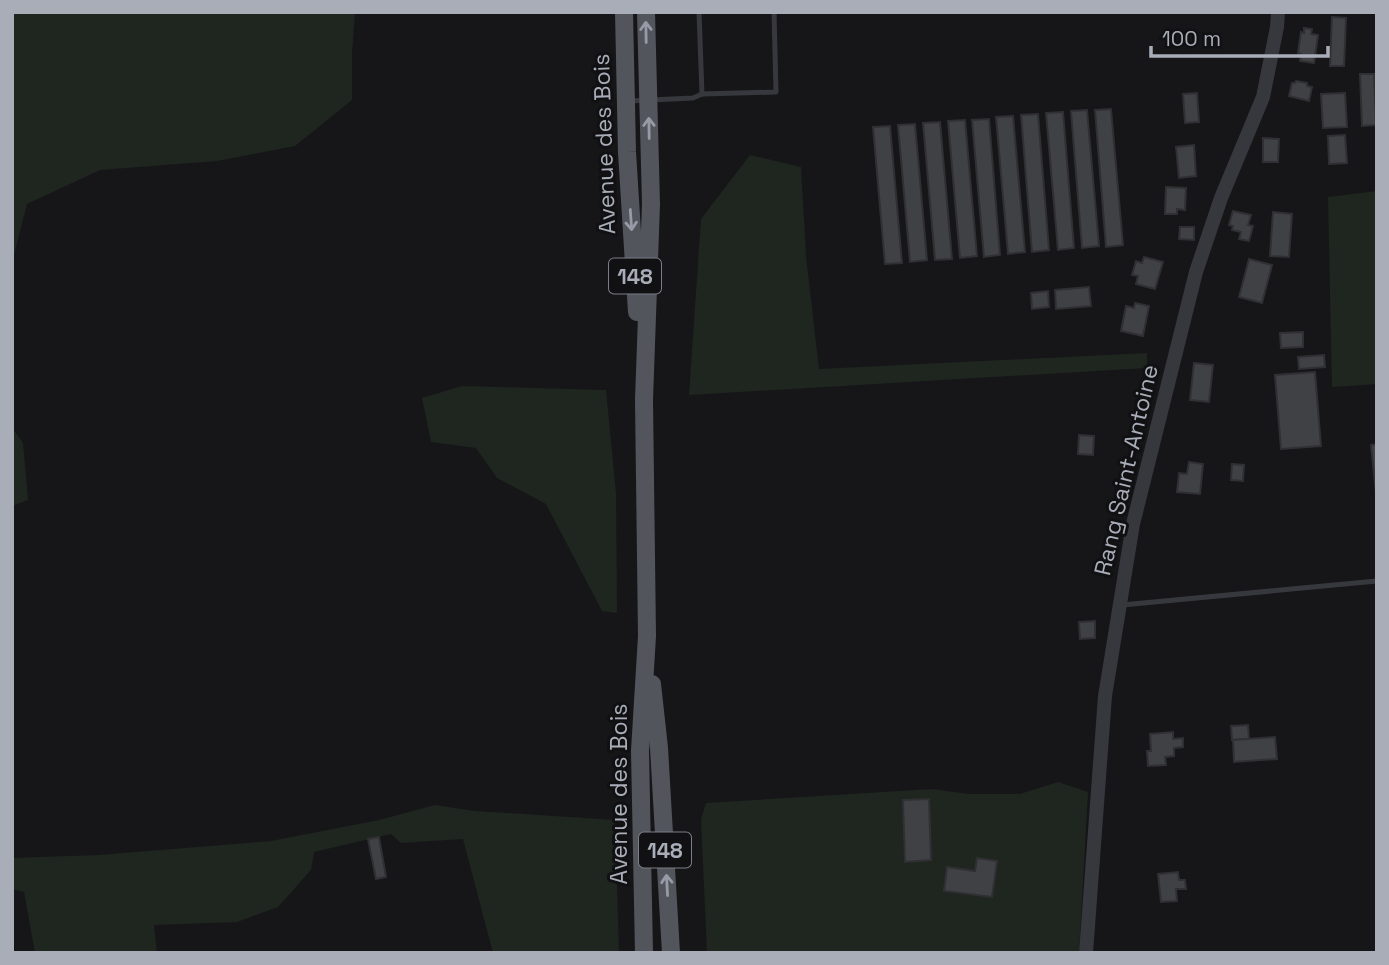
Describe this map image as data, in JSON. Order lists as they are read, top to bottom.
{
  "streets": {
    "main road": ["Avenue des Bois", "148"],
    "street": ["Rang Saint-Antoine"]
  },
  "scale_bar": "100 m"
}
